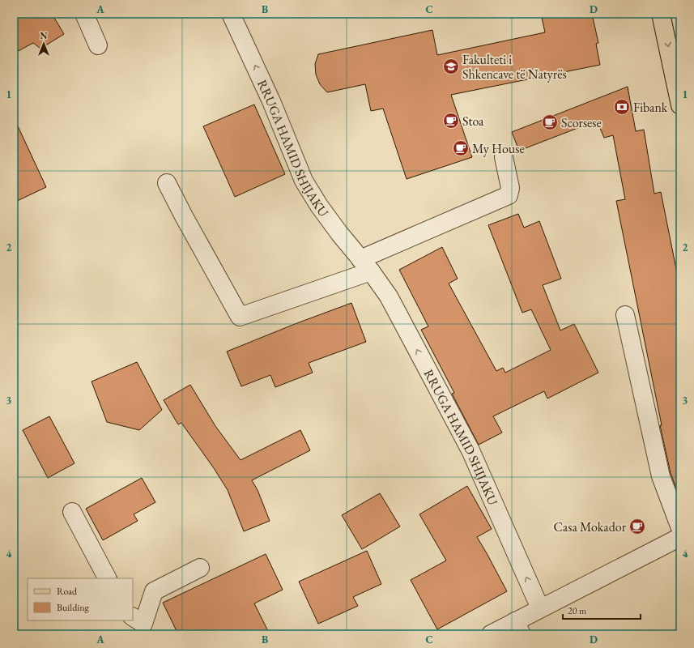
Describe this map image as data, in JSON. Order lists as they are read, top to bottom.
{
  "streets": {
    "street": ["RRUGA HAMID SHIJAKU"]
  },
  "one_way": ["RRUGA HAMID SHIJAKU"],
  "places": {
    "school or university": ["Fakulteti i Shkencave të Natyrës"],
    "bank": ["Fibank"],
    "cafe": [
      "Stoa",
      "Scorsese",
      "My House",
      "Casa Mokador"
    ]
  },
  "legend": ["Road", "Building"],
  "scale_bar": "20 m",
  "north": "top",
  "grid": {
    "columns": [
      "A",
      "B",
      "C",
      "D"
    ],
    "rows": [
      "1",
      "2",
      "3",
      "4"
    ]
  }
}
